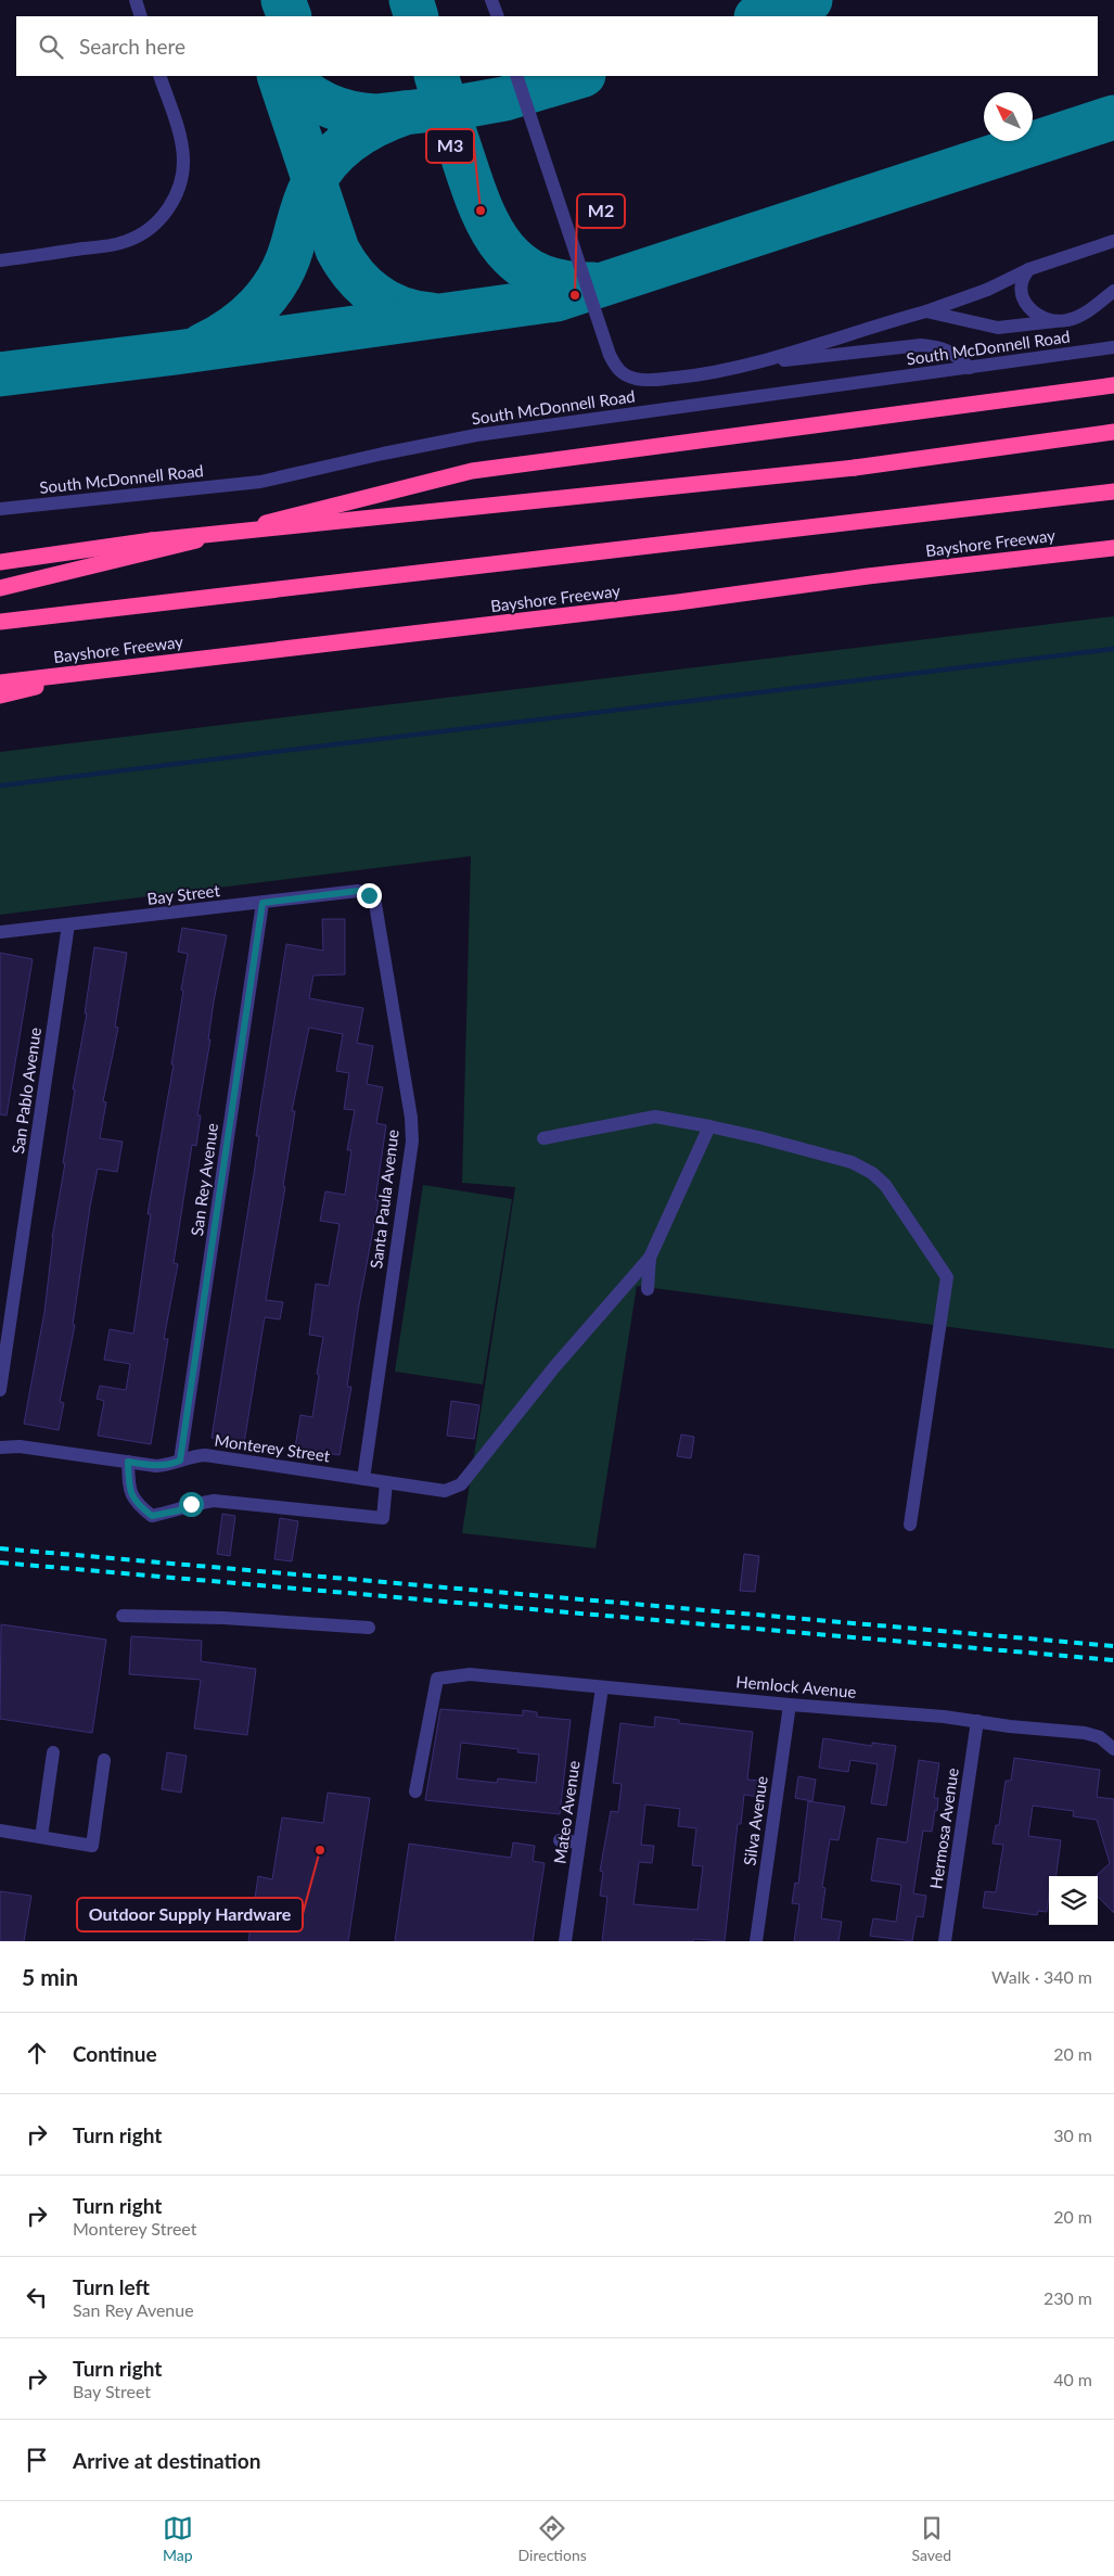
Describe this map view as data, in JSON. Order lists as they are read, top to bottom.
{
  "streets": {
    "highway": ["Bayshore Freeway"],
    "street": [
      "South McDonnell Road",
      "Bay Street",
      "San Pablo Avenue",
      "San Rey Avenue",
      "Santa Paula Avenue",
      "Monterey Street",
      "Hemlock Avenue",
      "Mateo Avenue",
      "Silva Avenue",
      "Hermosa Avenue"
    ]
  },
  "crossings": [
    ["Bay Street", "San Pablo Avenue"],
    ["Bay Street", "San Rey Avenue"],
    ["Bay Street", "Santa Paula Avenue"],
    ["San Rey Avenue", "Monterey Street"],
    ["Santa Paula Avenue", "Monterey Street"],
    ["Hemlock Avenue", "Mateo Avenue"],
    ["Hemlock Avenue", "Silva Avenue"],
    ["Hemlock Avenue", "Hermosa Avenue"]
  ],
  "places": ["M3", "M2", "Outdoor Supply Hardware"],
  "north": "top left",
  "page": {
    "search": "Search here",
    "heading": ["5 min", "Walk · 340 m"],
    "list": [
      ["Continue", "20 m"],
      ["Turn right", "30 m"],
      ["Turn right", "Monterey Street", "20 m"],
      ["Turn left", "San Rey Avenue", "230 m"],
      ["Turn right", "Bay Street", "40 m"],
      "Arrive at destination"
    ],
    "nav": ["Map", "Directions", "Saved"]
  }
}
